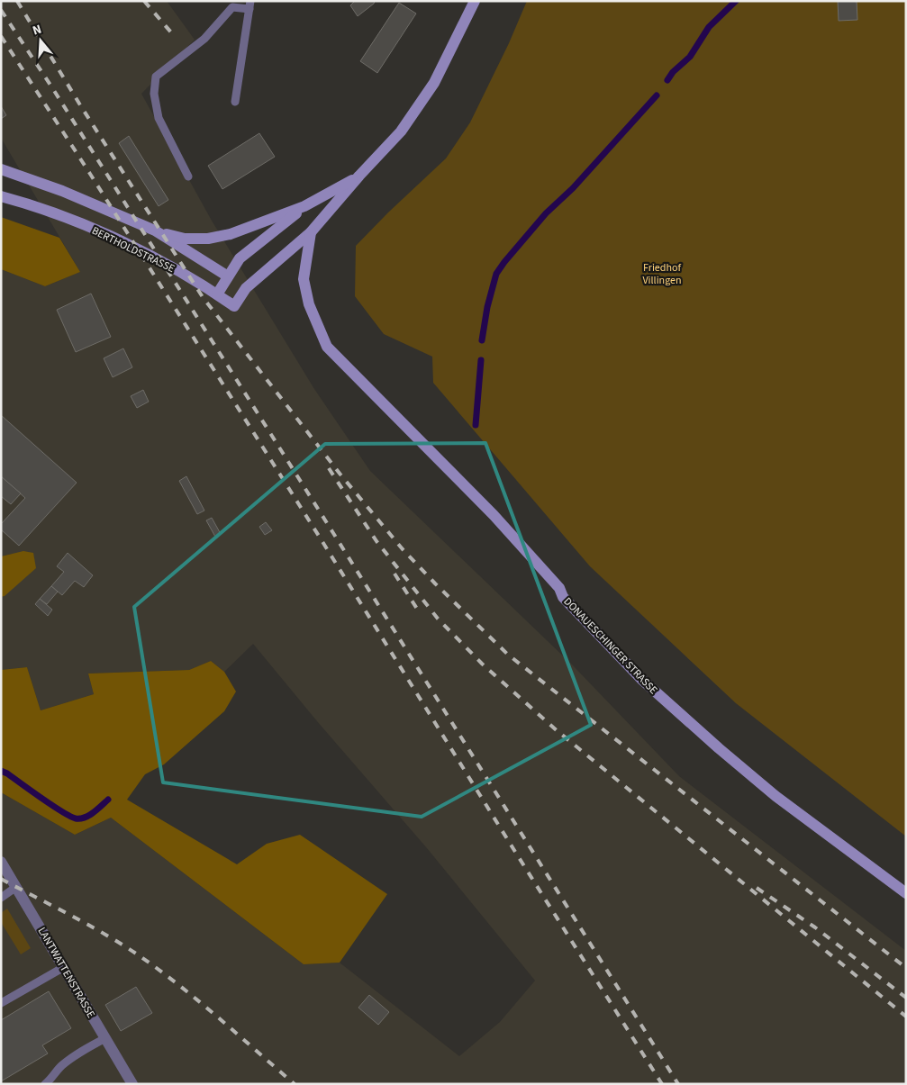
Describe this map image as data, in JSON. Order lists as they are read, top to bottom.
{
  "streets": {
    "main road": ["BERTHOLDSTRASSE", "DONAUESCHINGER STRASSE"],
    "street": ["LANTWATTENSTRASSE"]
  },
  "crossings": [
    ["BERTHOLDSTRASSE", "DONAUESCHINGER STRASSE"]
  ],
  "parks": ["Friedhof Villingen"],
  "north": "top"
}
